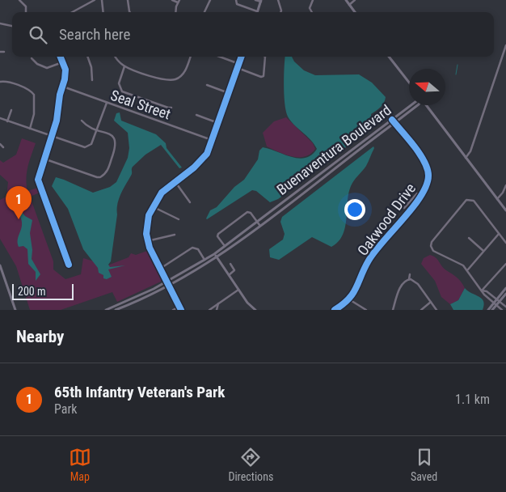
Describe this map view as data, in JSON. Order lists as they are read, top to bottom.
{
  "streets": {
    "main road": ["Buenaventura Boulevard", "Oakwood Drive"],
    "street": ["Seal Street"]
  },
  "crossings": [
    ["Buenaventura Boulevard", "Oakwood Drive"]
  ],
  "scale_bar": "200 m",
  "north": "left",
  "page": {
    "search": "Search here",
    "pins": "1",
    "scale": "200 m",
    "heading": "Nearby",
    "list": [
      {
        "mark": "1",
        "name": "65th Infantry Veteran's Park",
        "note": "Park",
        "value": "1.1 km"
      }
    ],
    "nav": ["Map", "Directions", "Saved"]
  }
}
